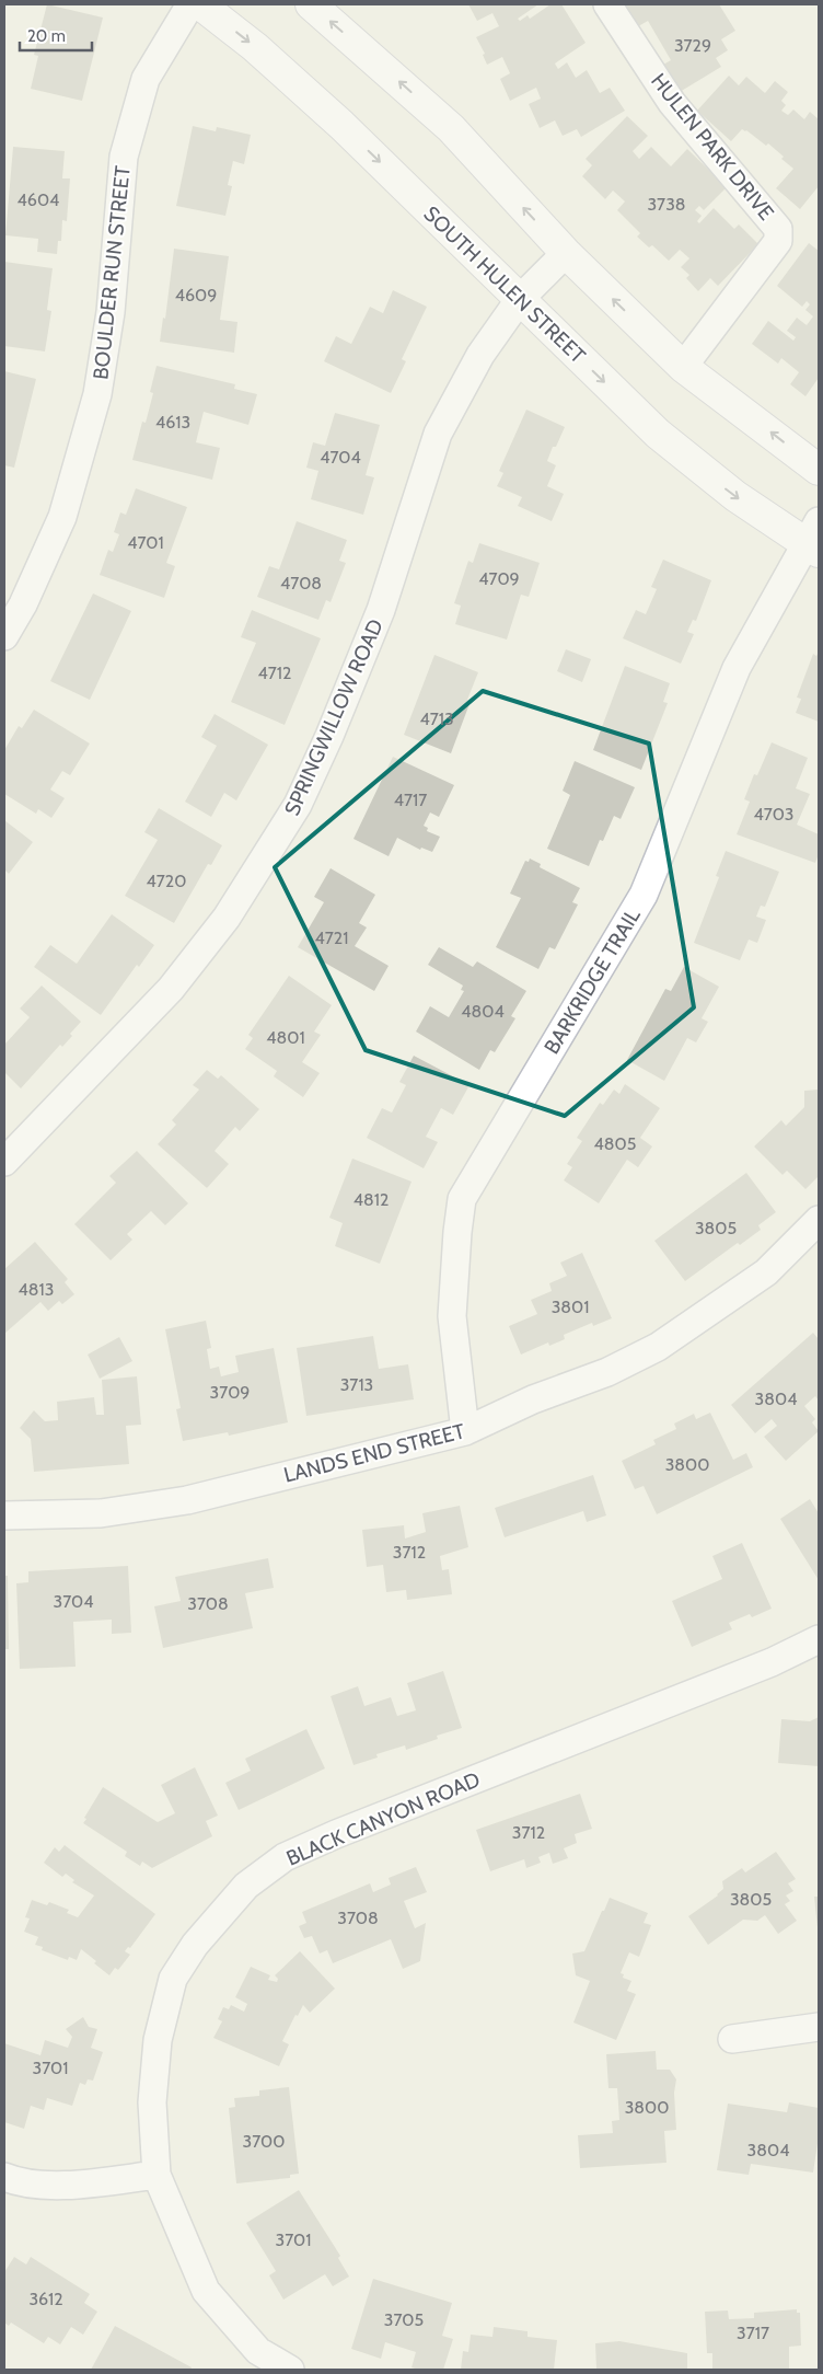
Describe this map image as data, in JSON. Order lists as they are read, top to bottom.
{
  "streets": {
    "main road": ["SOUTH HULEN STREET"],
    "street": [
      "HULEN PARK DRIVE",
      "BOULDER RUN STREET",
      "SPRINGWILLOW ROAD",
      "BARKRIDGE TRAIL",
      "LANDS END STREET",
      "BLACK CANYON ROAD"
    ]
  },
  "crossings": [
    ["SOUTH HULEN STREET", "SPRINGWILLOW ROAD"],
    ["SOUTH HULEN STREET", "BARKRIDGE TRAIL"],
    ["BARKRIDGE TRAIL", "LANDS END STREET"]
  ],
  "house_numbers": [
    "3729",
    "4604",
    "3738",
    "4609",
    "4613",
    "4704",
    "4701",
    "4709",
    "4708",
    "4712",
    "4713",
    "4717",
    "4703",
    "4720",
    "4721",
    "4804",
    "4801",
    "4805",
    "4812",
    "3805",
    "4813",
    "3801",
    "3713",
    "3709",
    "3804",
    "3800",
    "3712",
    "3704",
    "3708",
    "3712",
    "3805",
    "3708",
    "3701",
    "3800",
    "3700",
    "3804",
    "3701",
    "3612",
    "3705",
    "3717"
  ],
  "scale_bar": "20 m"
}
